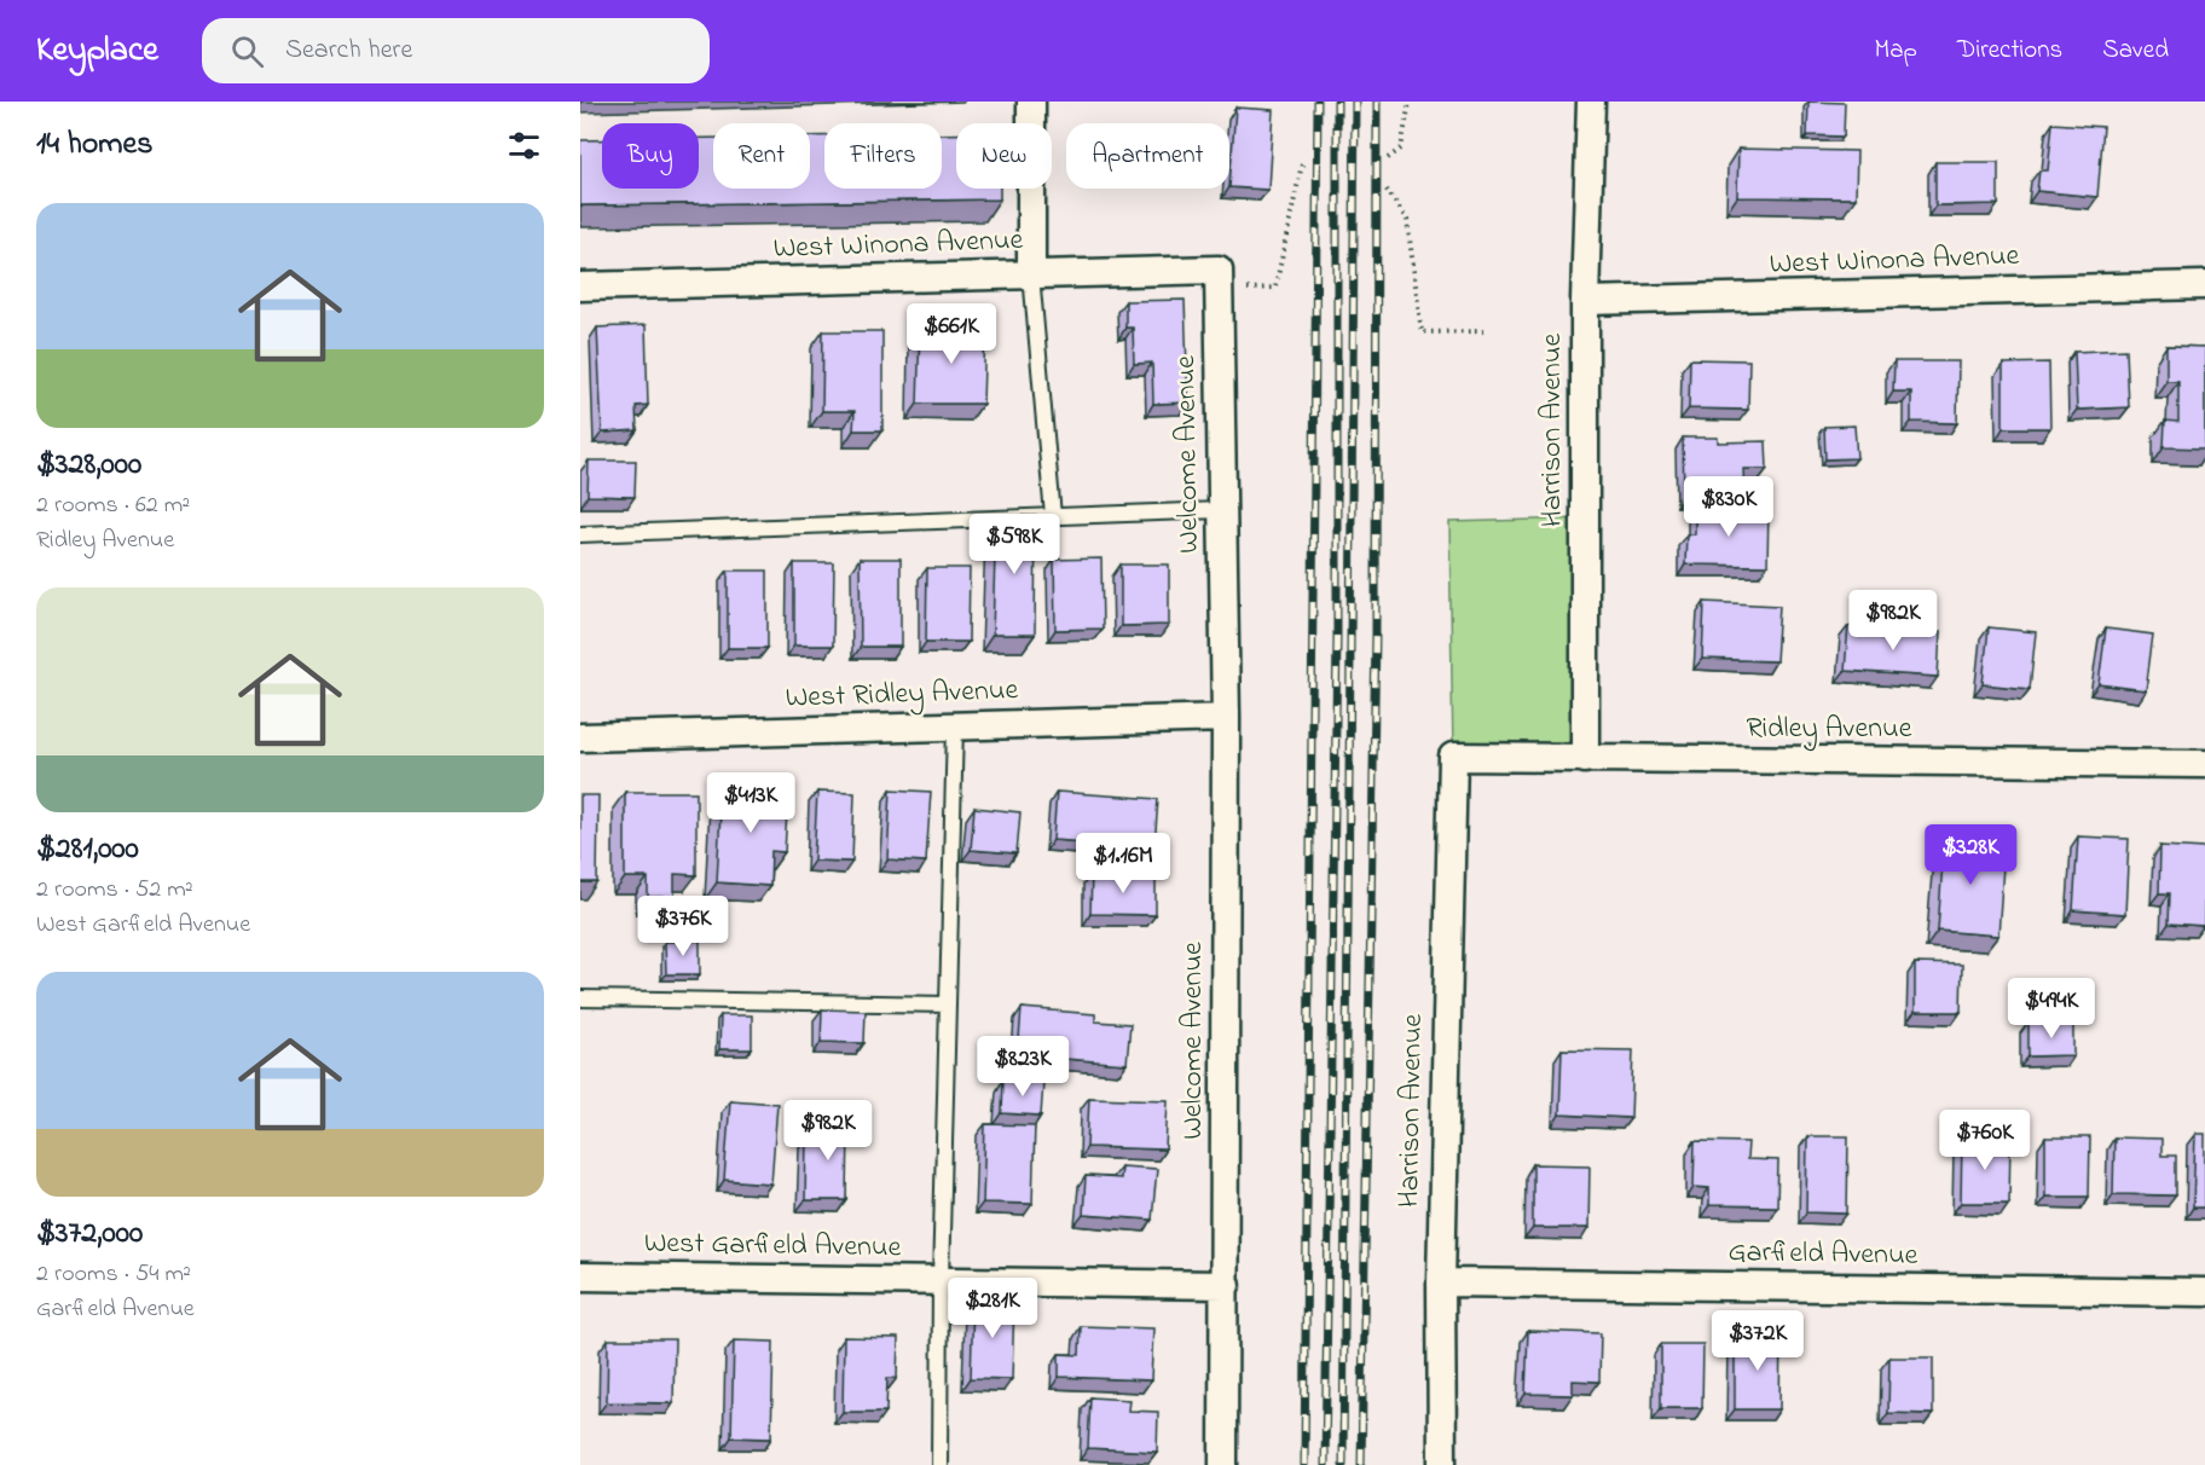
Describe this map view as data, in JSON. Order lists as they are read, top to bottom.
{
  "streets": {
    "street": [
      "West Winona Avenue",
      "Harrison Avenue",
      "Welcome Avenue",
      "West Ridley Avenue",
      "Ridley Avenue",
      "West Garfield Avenue",
      "Garfield Avenue"
    ]
  },
  "crossings": [
    ["West Winona Avenue", "Harrison Avenue"],
    ["West Winona Avenue", "Welcome Avenue"],
    ["Harrison Avenue", "Ridley Avenue"],
    ["Harrison Avenue", "Garfield Avenue"],
    ["Welcome Avenue", "West Ridley Avenue"],
    ["Welcome Avenue", "West Garfield Avenue"]
  ],
  "page": {
    "header": "Keyplace",
    "search": "Search here",
    "nav": ["Map", "Directions", "Saved"],
    "heading": "14 homes",
    "chip": [
      "Buy",
      "Rent",
      "Filters",
      "New",
      "Apartment"
    ],
    "list": [
      {
        "name": "$328,000",
        "note": "2 rooms · 62 m² · Ridley Avenue"
      },
      {
        "name": "$281,000",
        "note": "2 rooms · 52 m² · West Garfield Avenue"
      },
      {
        "name": "$372,000",
        "note": "2 rooms · 54 m² · Garfield Avenue"
      }
    ],
    "price": [
      "$661K",
      "$830K",
      "$598K",
      "$982K",
      "$413K",
      "$328K",
      "$1.16M",
      "$376K",
      "$494K",
      "$823K",
      "$982K",
      "$760K",
      "$281K",
      "$372K"
    ]
  }
}
